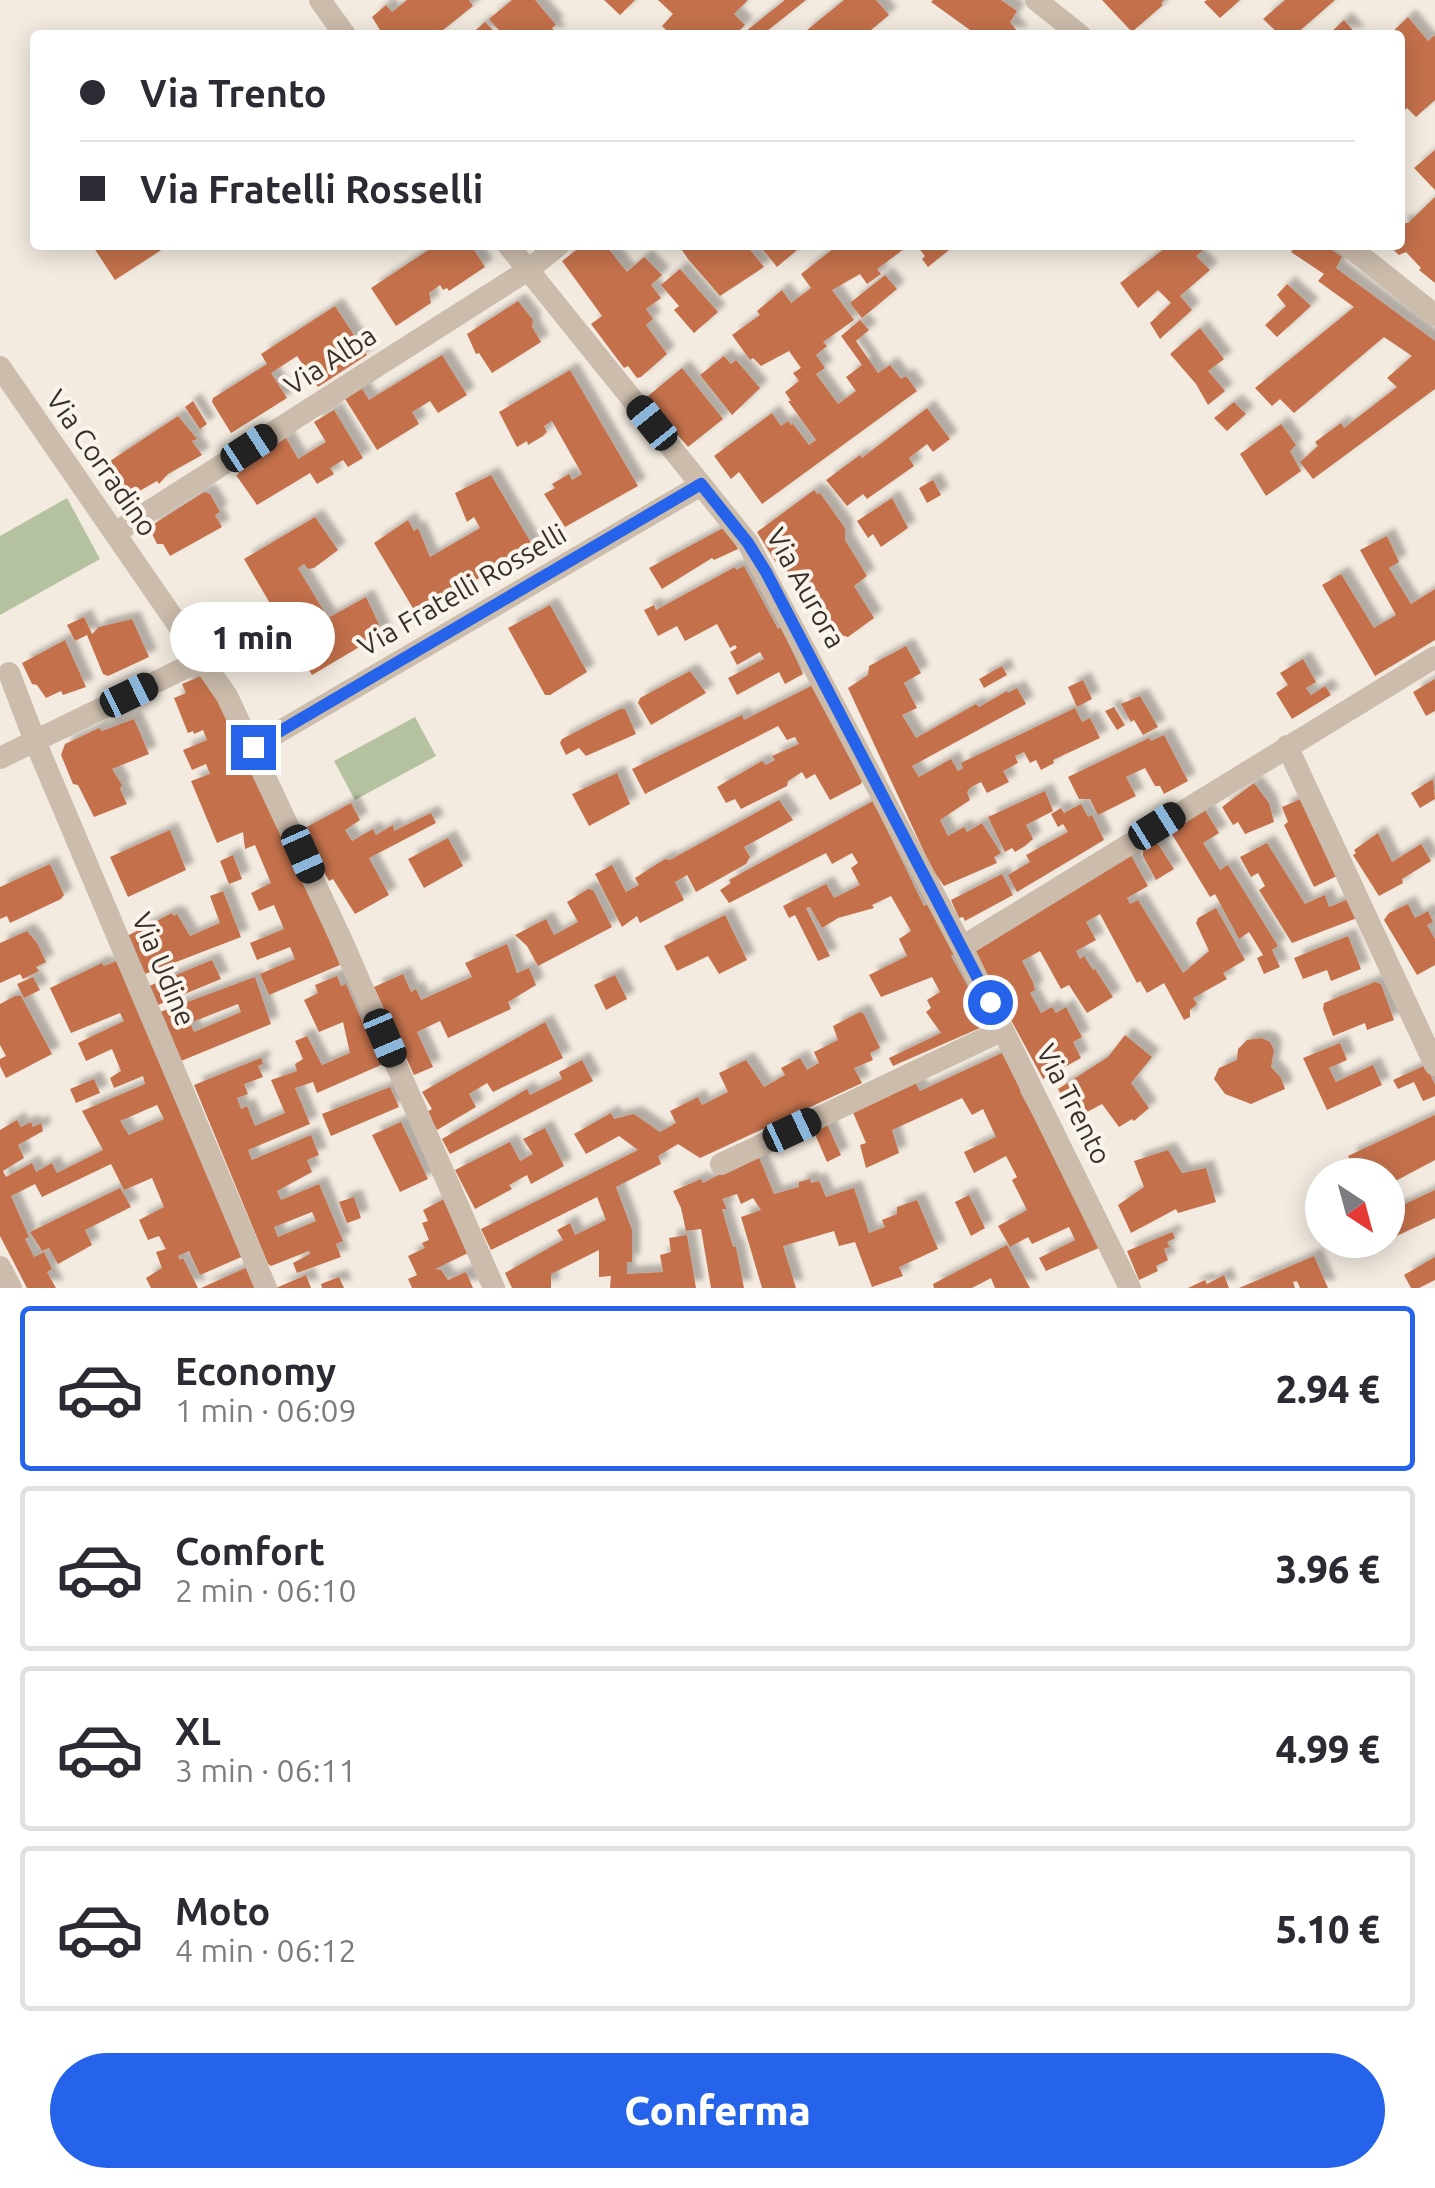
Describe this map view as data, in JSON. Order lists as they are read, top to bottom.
{
  "streets": {
    "street": [
      "Via Alba",
      "Via Corradino",
      "Via Aurora",
      "Via Fratelli Rosselli",
      "Via Udine",
      "Via Trento"
    ]
  },
  "crossings": [
    ["Via Alba", "Via Corradino"],
    ["Via Alba", "Via Aurora"],
    ["Via Corradino", "Via Fratelli Rosselli"],
    ["Via Aurora", "Via Fratelli Rosselli"],
    ["Via Aurora", "Via Trento"]
  ],
  "north": "bottom right",
  "page": {
    "banner": ["Via Trento", "Via Fratelli Rosselli"],
    "bubble": "1 min",
    "list": [
      {
        "name": "Economy",
        "note": "1 min · 06:09",
        "value": "2.94 €"
      },
      {
        "name": "Comfort",
        "note": "2 min · 06:10",
        "value": "3.96 €"
      },
      {
        "name": "XL",
        "note": "3 min · 06:11",
        "value": "4.99 €"
      },
      {
        "name": "Moto",
        "note": "4 min · 06:12",
        "value": "5.10 €"
      }
    ],
    "buttons": "Conferma"
  }
}
